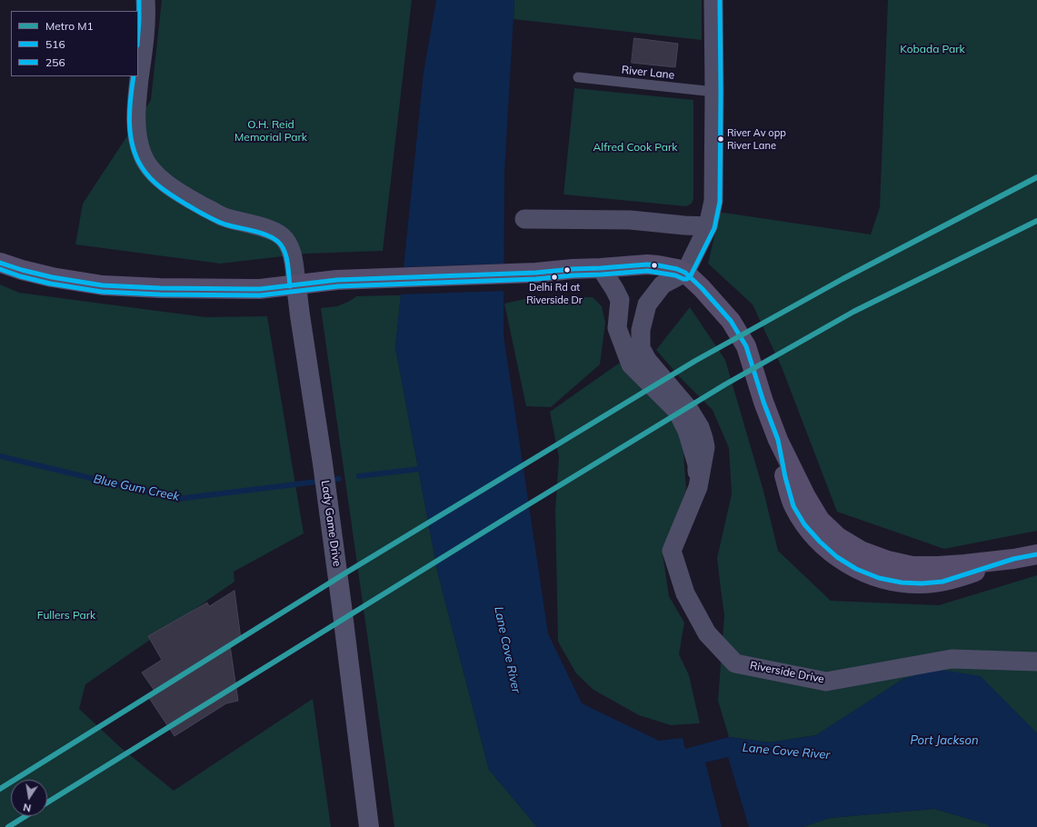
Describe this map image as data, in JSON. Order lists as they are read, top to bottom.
{
  "streets": {
    "main road": ["Lady Game Drive"],
    "street": ["Riverside Drive"],
    "lane": ["River Lane"]
  },
  "water": ["Blue Gum Creek", "Lane Cove River", "Port Jackson"],
  "parks": [
    "Kobada Park",
    "O.H. Reid Memorial Park",
    "Alfred Cook Park",
    "Fullers Park"
  ],
  "places": ["River Av opp River Lane", "Delhi Rd at Riverside Dr"],
  "lines": ["transit line 256", "metro line M1", "transit line 516"],
  "legend": ["Metro M1", "516", "256"],
  "north": "bottom"
}
